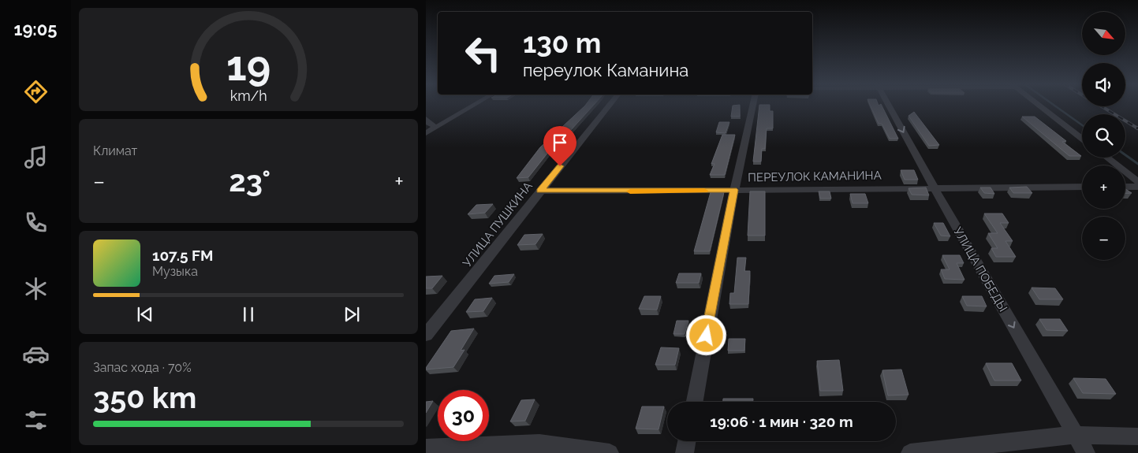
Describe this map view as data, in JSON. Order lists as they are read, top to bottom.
{
  "streets": {
    "street": ["ПЕРЕУЛОК КАМАНИНА", "УЛИЦА ПУШКИНА", "УЛИЦА ПОБЕДЫ"]
  },
  "crossings": [
    ["ПЕРЕУЛОК КАМАНИНА", "УЛИЦА ПУШКИНА"],
    ["ПЕРЕУЛОК КАМАНИНА", "УЛИЦА ПОБЕДЫ"]
  ],
  "one_way": ["УЛИЦА ПОБЕДЫ"],
  "north": "bottom right",
  "page": {
    "tabs": "19:05",
    "map_buttons": ["+", "−"],
    "turn": ["130 m", "переулок Каманина"],
    "tile": [
      "Климат",
      ["Запас хода · 70%", "350 km"]
    ],
    "heat": ["−", "23°", "+"],
    "song": ["107.5 FM", "Музыка"],
    "limit": "30",
    "trip": "19:06 · 1 мин · 320 m",
    "gauge": ["19", "km/h"]
  }
}
